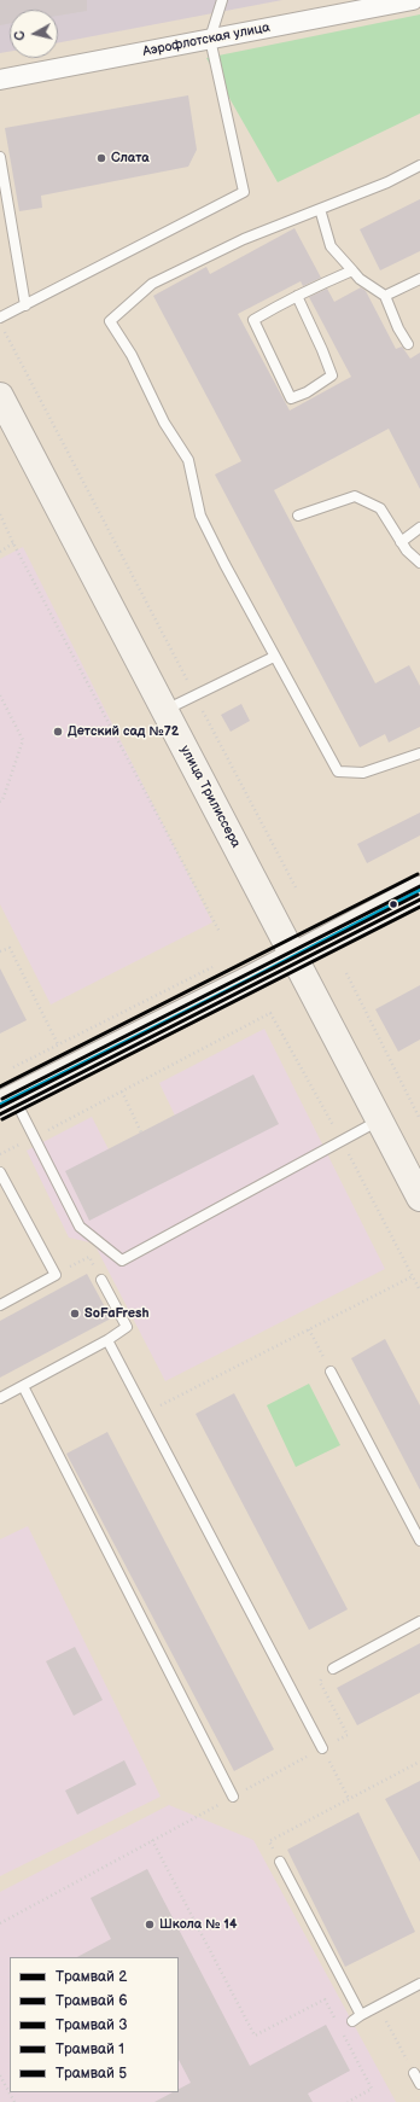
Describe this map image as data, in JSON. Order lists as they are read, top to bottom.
{
  "streets": {
    "street": ["Аэрофлотская улица", "улица Трилиссера"]
  },
  "places": [
    "Слата",
    "Детский сад №72",
    "SoFaFresh",
    "Школа № 14"
  ],
  "lines": [
    "tram line 5",
    "tram line 1",
    "tram line 3",
    "tram line 2",
    "tram line 6"
  ],
  "legend": [
    "Трамвай 2",
    "Трамвай 6",
    "Трамвай 3",
    "Трамвай 1",
    "Трамвай 5"
  ],
  "north": "left"
}
